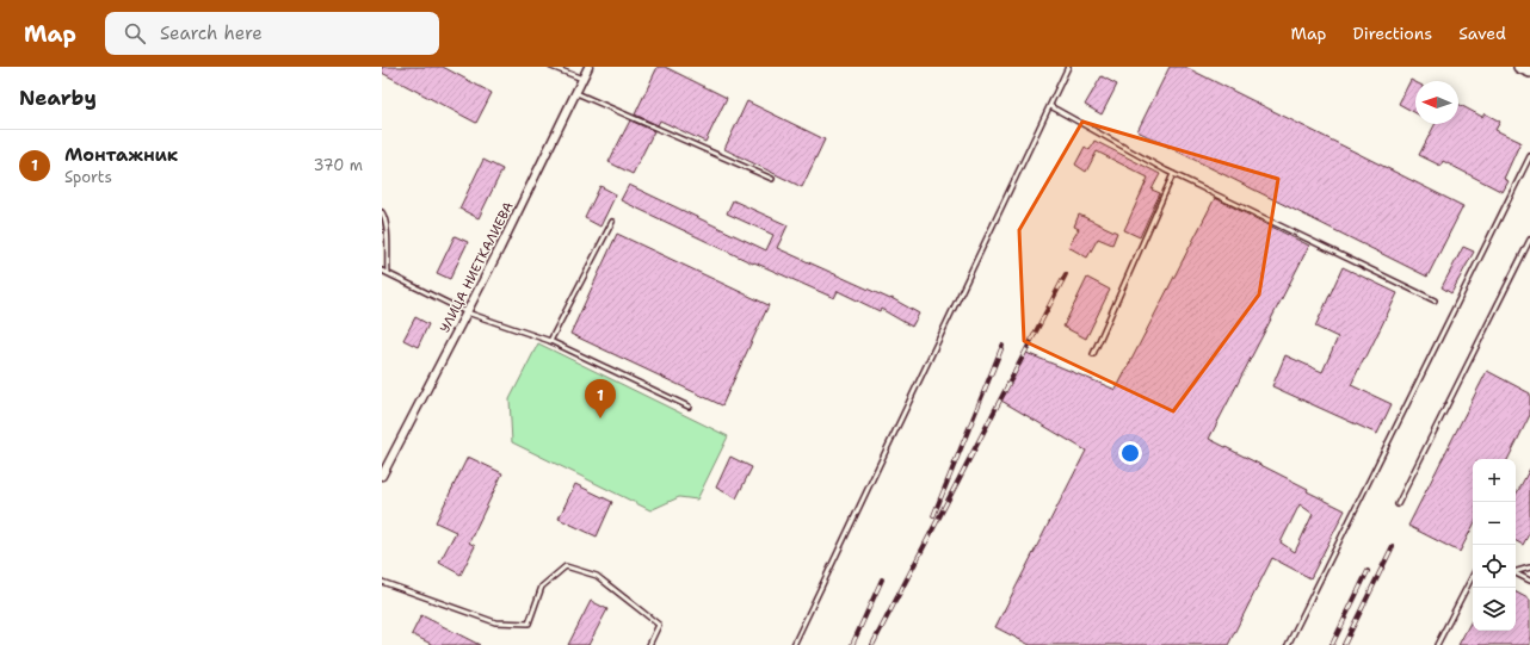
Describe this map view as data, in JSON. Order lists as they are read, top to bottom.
{
  "streets": {
    "street": ["УЛИЦА НИЕТКАЛИЕВА"]
  },
  "north": "left",
  "page": {
    "header": "Map",
    "search": "Search here",
    "nav": ["Map", "Directions", "Saved"],
    "heading": "Nearby",
    "list": [
      {
        "mark": "1",
        "name": "Монтажник",
        "note": "Sports",
        "value": "370 m"
      }
    ],
    "pins": "1",
    "map_buttons": ["+", "−"]
  }
}
